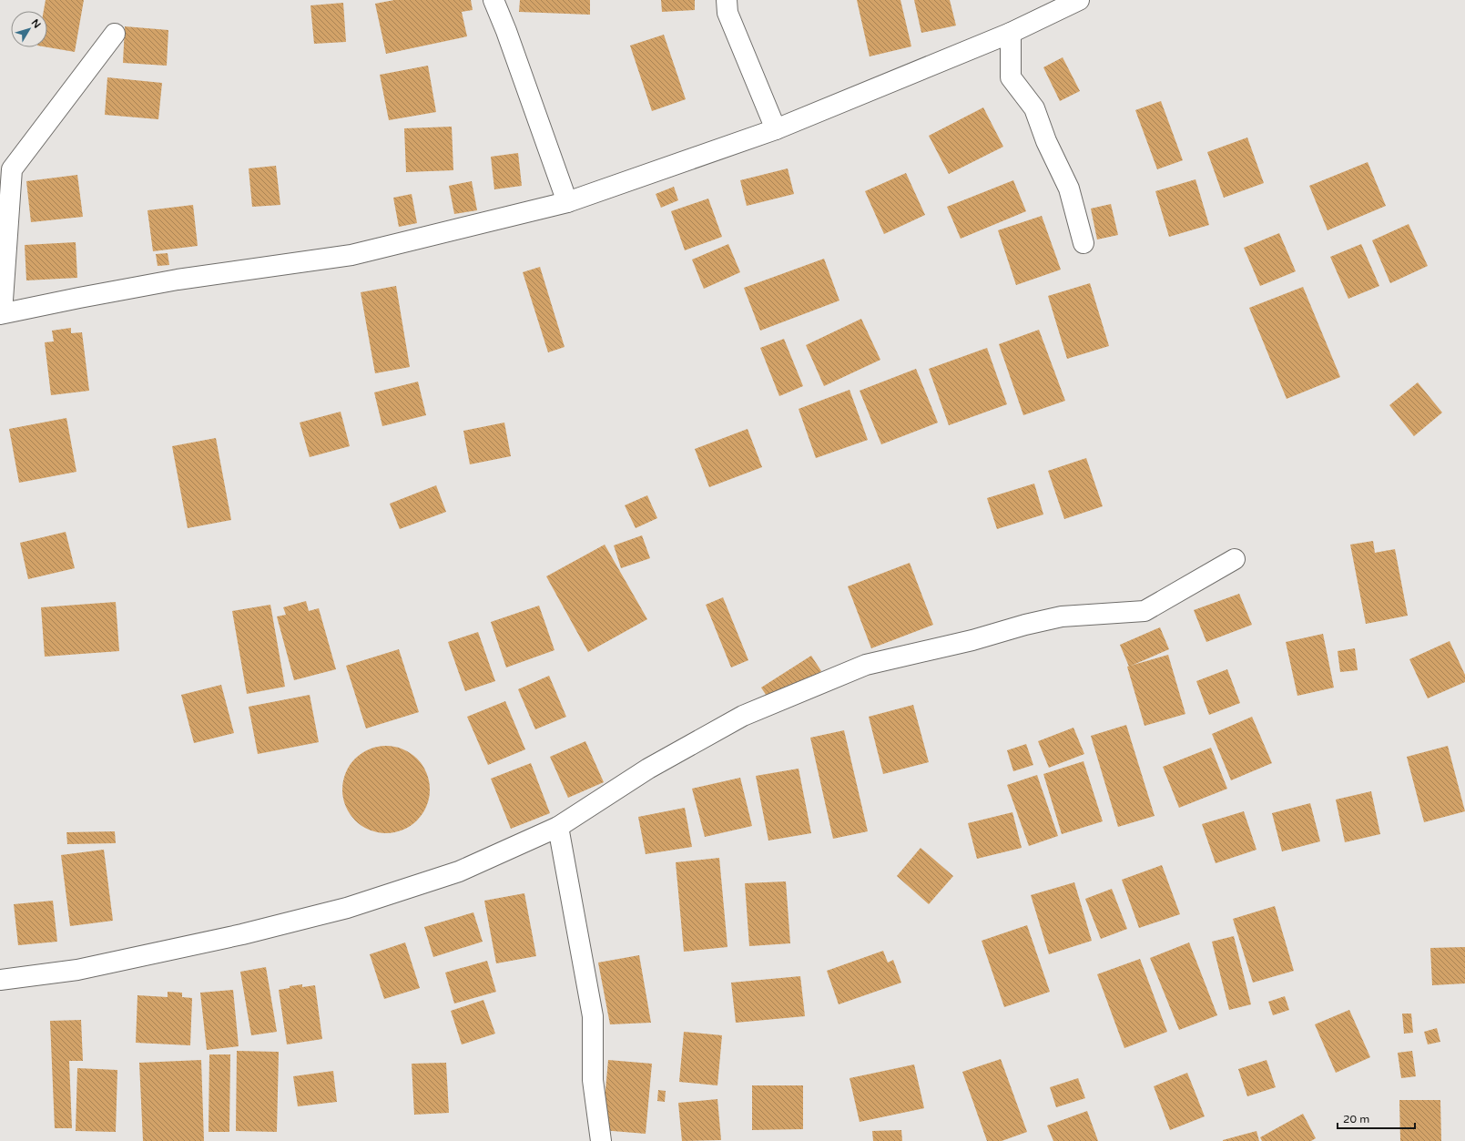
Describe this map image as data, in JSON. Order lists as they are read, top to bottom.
{
  "scale_bar": "20 m",
  "north": "top right"
}
